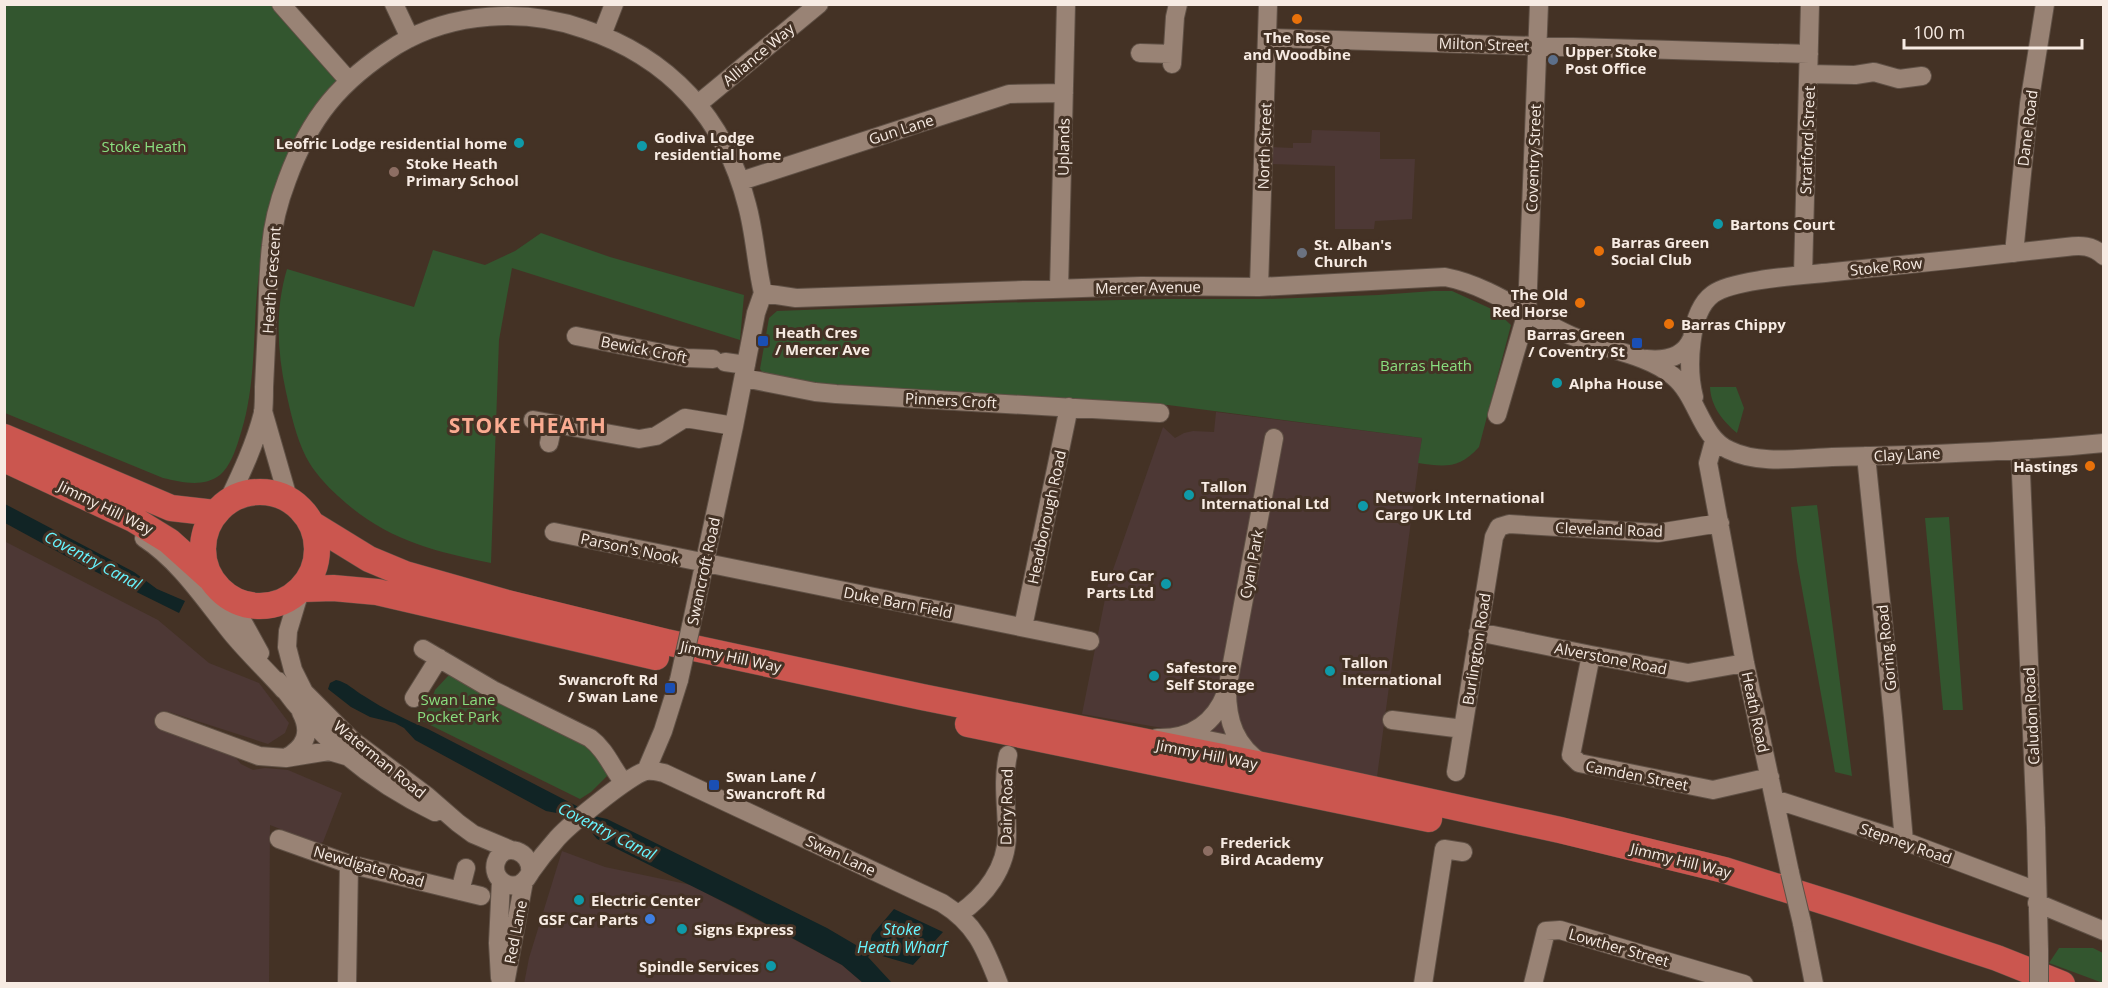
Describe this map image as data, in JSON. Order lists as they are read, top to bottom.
{
  "streets": {
    "highway": ["Jimmy Hill Way"],
    "street": [
      "Milton Street",
      "Alliance Way",
      "Dane Road",
      "Gun Lane",
      "Stratford Street",
      "North Street",
      "Uplands",
      "Coventry Street",
      "Stoke Row",
      "Heath Crescent",
      "Mercer Avenue",
      "Bewick Croft",
      "Pinners Croft",
      "Clay Lane",
      "Headborough Road",
      "Cleveland Road",
      "Parson's Nook",
      "Cyan Park",
      "Swancroft Road",
      "Duke Barn Field",
      "Goring Road",
      "Burlington Road",
      "Alverstone Road",
      "Heath Road",
      "Caludon Road",
      "Waterman Road",
      "Camden Street",
      "Dairy Road",
      "Stepney Road",
      "Swan Lane",
      "Newdigate Road",
      "Red Lane",
      "Lowther Street"
    ]
  },
  "crossings": [
    ["Milton Street", "Stratford Street"],
    ["Milton Street", "North Street"],
    ["Milton Street", "Coventry Street"],
    ["Alliance Way", "Heath Crescent"],
    ["Dane Road", "Stoke Row"],
    ["Gun Lane", "Uplands"],
    ["Gun Lane", "Heath Crescent"],
    ["Stratford Street", "Stoke Row"],
    ["North Street", "Mercer Avenue"],
    ["Uplands", "Mercer Avenue"],
    ["Coventry Street", "Mercer Avenue"],
    ["Heath Crescent", "Mercer Avenue"],
    ["Heath Crescent", "Jimmy Hill Way"],
    ["Heath Crescent", "Swancroft Road"],
    ["Heath Crescent", "Waterman Road"],
    ["Mercer Avenue", "Swancroft Road"],
    ["Bewick Croft", "Pinners Croft"],
    ["Bewick Croft", "Swancroft Road"],
    ["Pinners Croft", "Headborough Road"],
    ["Pinners Croft", "Swancroft Road"],
    ["Clay Lane", "Goring Road"],
    ["Clay Lane", "Heath Road"],
    ["Clay Lane", "Caludon Road"],
    ["Jimmy Hill Way", "Cyan Park"],
    ["Jimmy Hill Way", "Waterman Road"],
    ["Headborough Road", "Duke Barn Field"],
    ["Cleveland Road", "Burlington Road"],
    ["Cleveland Road", "Heath Road"],
    ["Parson's Nook", "Swancroft Road"],
    ["Parson's Nook", "Duke Barn Field"],
    ["Swancroft Road", "Duke Barn Field"],
    ["Swancroft Road", "Swan Lane"],
    ["Goring Road", "Stepney Road"],
    ["Burlington Road", "Alverstone Road"],
    ["Alverstone Road", "Heath Road"],
    ["Alverstone Road", "Camden Street"],
    ["Heath Road", "Camden Street"],
    ["Heath Road", "Stepney Road"],
    ["Caludon Road", "Stepney Road"],
    ["Waterman Road", "Red Lane"],
    ["Dairy Road", "Swan Lane"]
  ],
  "districts": ["STOKE HEATH"],
  "water": ["Coventry Canal", "Stoke Heath Wharf"],
  "parks": ["Stoke Heath", "Barras Heath", "Swan Lane Pocket Park"],
  "places": {
    "other": [
      "The Rose and Woodbine",
      "Upper Stoke Post Office",
      "Leofric Lodge residential home",
      "Godiva Lodge residential home",
      "Stoke Heath Primary School",
      "Bartons Court",
      "Barras Green Social Club",
      "St. Alban's Church",
      "The Old Red Horse",
      "Barras Chippy",
      "Alpha House",
      "Hastings",
      "Tallon International Ltd",
      "Network International Cargo UK Ltd",
      "Euro Car Parts Ltd",
      "Tallon International",
      "Safestore Self Storage",
      "Frederick Bird Academy",
      "Electric Center",
      "GSF Car Parts",
      "Signs Express",
      "Spindle Services"
    ],
    "transit": [
      "Heath Cres / Mercer Ave",
      "Barras Green / Coventry St",
      "Swancroft Rd / Swan Lane",
      "Swan Lane / Swancroft Rd"
    ]
  },
  "scale_bar": "100 m"
}
